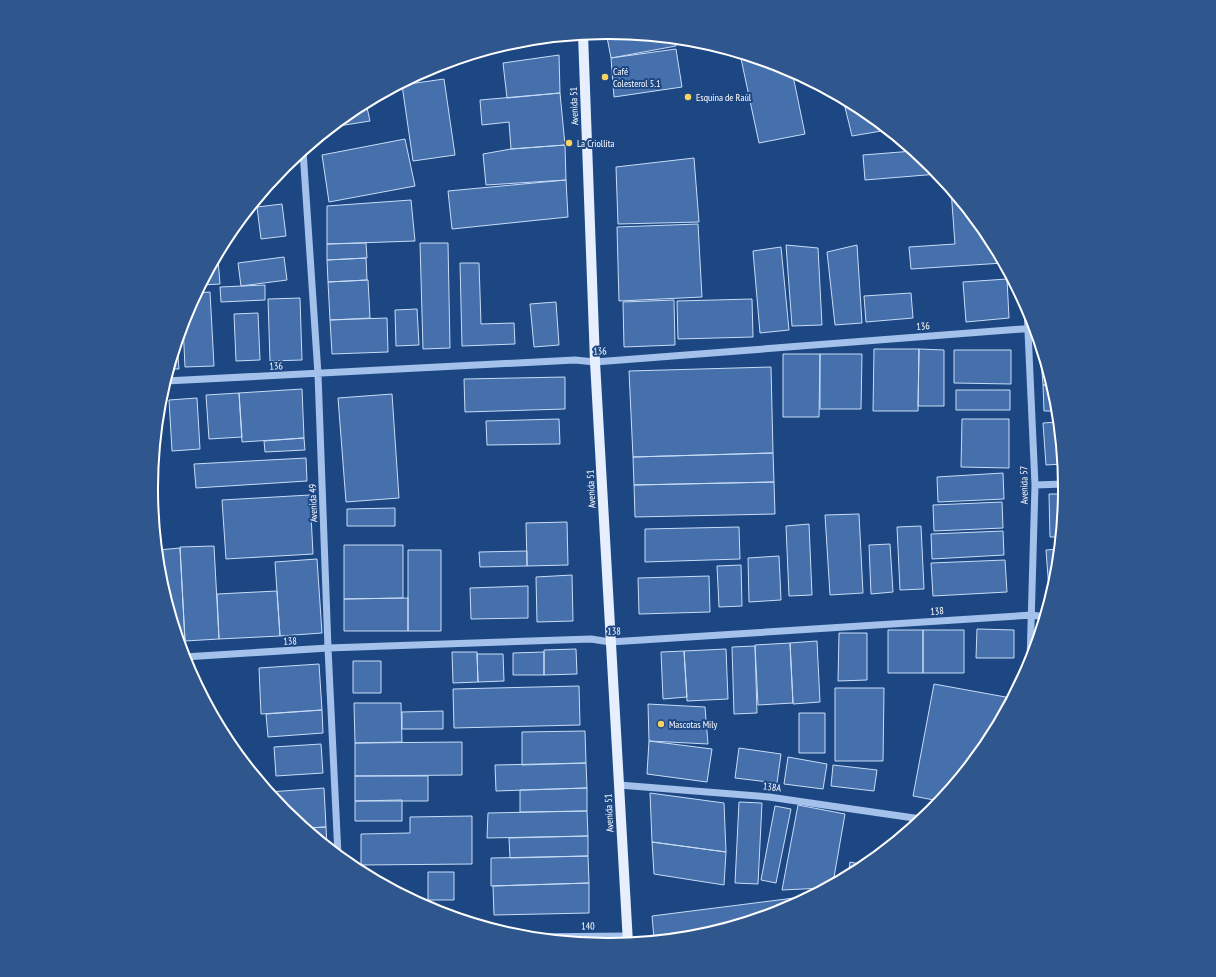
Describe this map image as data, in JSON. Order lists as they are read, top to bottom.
{
  "streets": {
    "main road": ["Avenida 51"],
    "street": [
      "136",
      "Avenida 57",
      "Avenida 49",
      "138",
      "138A"
    ]
  },
  "crossings": [
    ["Avenida 51", "136"],
    ["Avenida 51", "138"],
    ["Avenida 51", "138A"],
    ["136", "Avenida 49"],
    ["Avenida 57", "138"],
    ["Avenida 49", "138"]
  ],
  "places": [
    "Café Colesterol 5.1",
    "Esquina de Raúl",
    "La Criollita",
    "Mascotas Mily"
  ]
}
